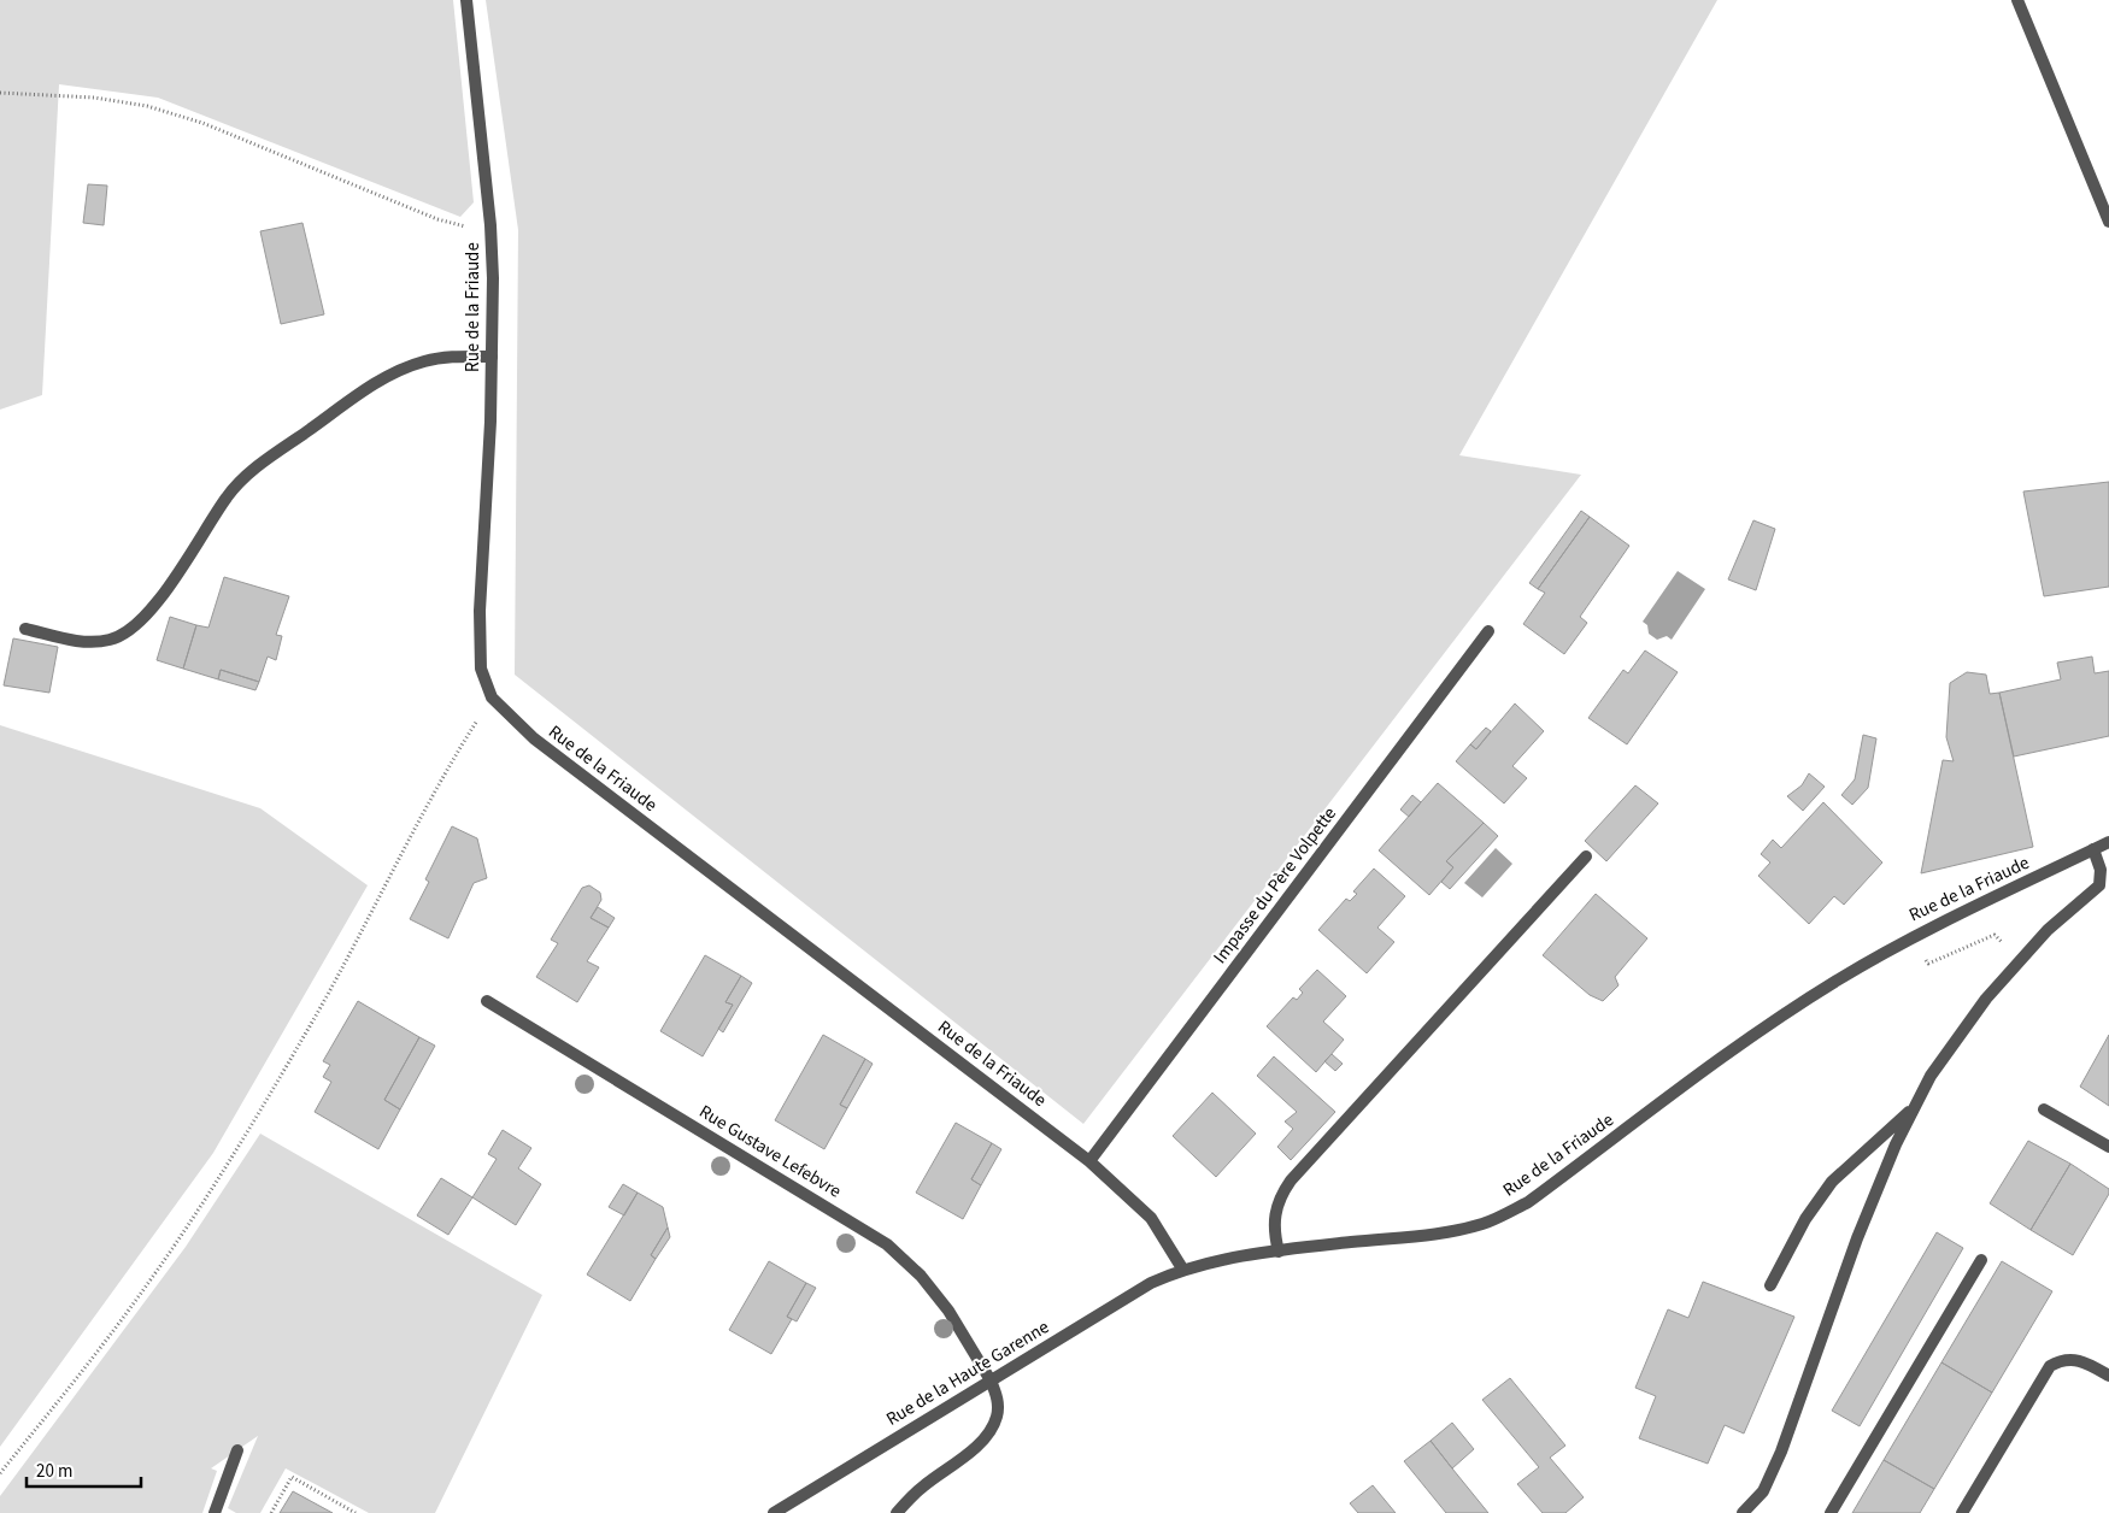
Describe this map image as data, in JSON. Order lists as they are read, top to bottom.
{
  "streets": {
    "street": [
      "Rue de la Friaude",
      "Impasse du Père Volpette",
      "Rue Gustave Lefebvre",
      "Rue de la Haute Garenne"
    ]
  },
  "crossings": [
    ["Rue de la Friaude", "Impasse du Père Volpette"],
    ["Rue de la Friaude", "Rue de la Haute Garenne"],
    ["Rue Gustave Lefebvre", "Rue de la Haute Garenne"]
  ],
  "scale_bar": "20 m"
}
